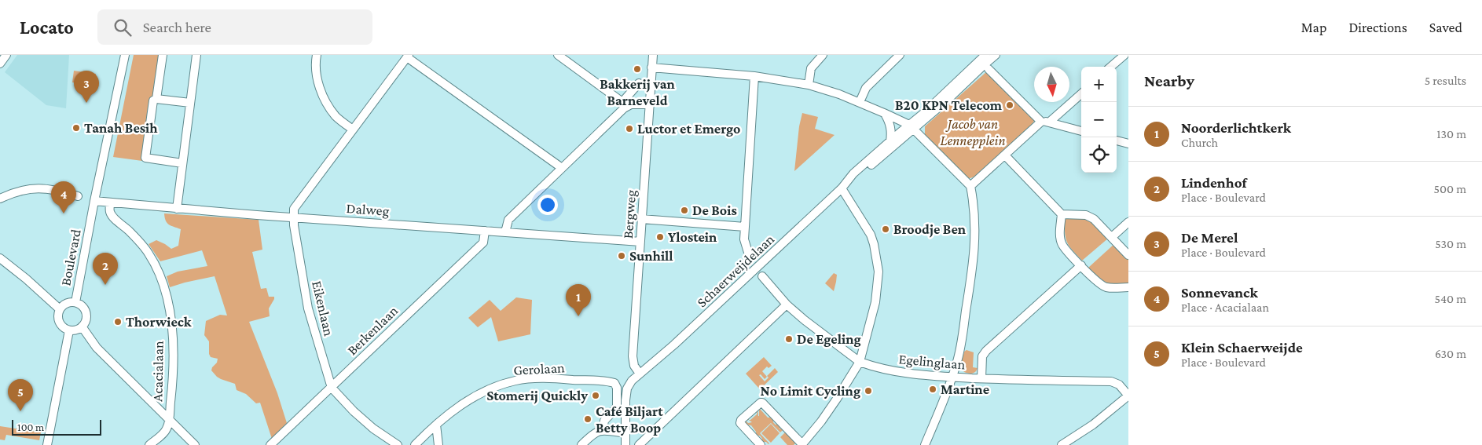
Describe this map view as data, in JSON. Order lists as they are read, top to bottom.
{
  "streets": {
    "street": [
      "Dalweg",
      "Bergweg",
      "Boulevard",
      "Schaerweijdelaan",
      "Eikenlaan",
      "Berkenlaan",
      "Egelinglaan",
      "Gerolaan",
      "Acacialaan"
    ]
  },
  "crossings": [
    ["Dalweg", "Bergweg"],
    ["Dalweg", "Boulevard"],
    ["Dalweg", "Eikenlaan"],
    ["Dalweg", "Berkenlaan"],
    ["Dalweg", "Acacialaan"],
    ["Bergweg", "Schaerweijdelaan"],
    ["Eikenlaan", "Berkenlaan"]
  ],
  "parks": ["Jacob van Lennepplein"],
  "places": [
    "Bakkerij van Barneveld",
    "B20 KPN Telecom",
    "Tanah Besih",
    "Luctor et Emergo",
    "De Bois",
    "Broodje Ben",
    "Ylostein",
    "Sunhill",
    "Thorwieck",
    "De Egeling",
    "Martine",
    "No Limit Cycling",
    "Stomerij Quickly",
    "Café Biljart Betty Boop"
  ],
  "scale_bar": "100 m",
  "north": "bottom",
  "page": {
    "header": "Locato",
    "search": "Search here",
    "nav": ["Map", "Directions", "Saved"],
    "heading": ["Nearby", "5 results"],
    "map_buttons": ["+", "−"],
    "pins": [
      "3",
      "4",
      "2",
      "1",
      "5"
    ],
    "list": [
      {
        "mark": "1",
        "name": "Noorderlichtkerk",
        "note": "Church",
        "value": "130 m"
      },
      {
        "mark": "2",
        "name": "Lindenhof",
        "note": "Place · Boulevard",
        "value": "500 m"
      },
      {
        "mark": "3",
        "name": "De Merel",
        "note": "Place · Boulevard",
        "value": "530 m"
      },
      {
        "mark": "4",
        "name": "Sonnevanck",
        "note": "Place · Acacialaan",
        "value": "540 m"
      },
      {
        "mark": "5",
        "name": "Klein Schaerweijde",
        "note": "Place · Boulevard",
        "value": "630 m"
      }
    ],
    "scale": "100 m"
  }
}
